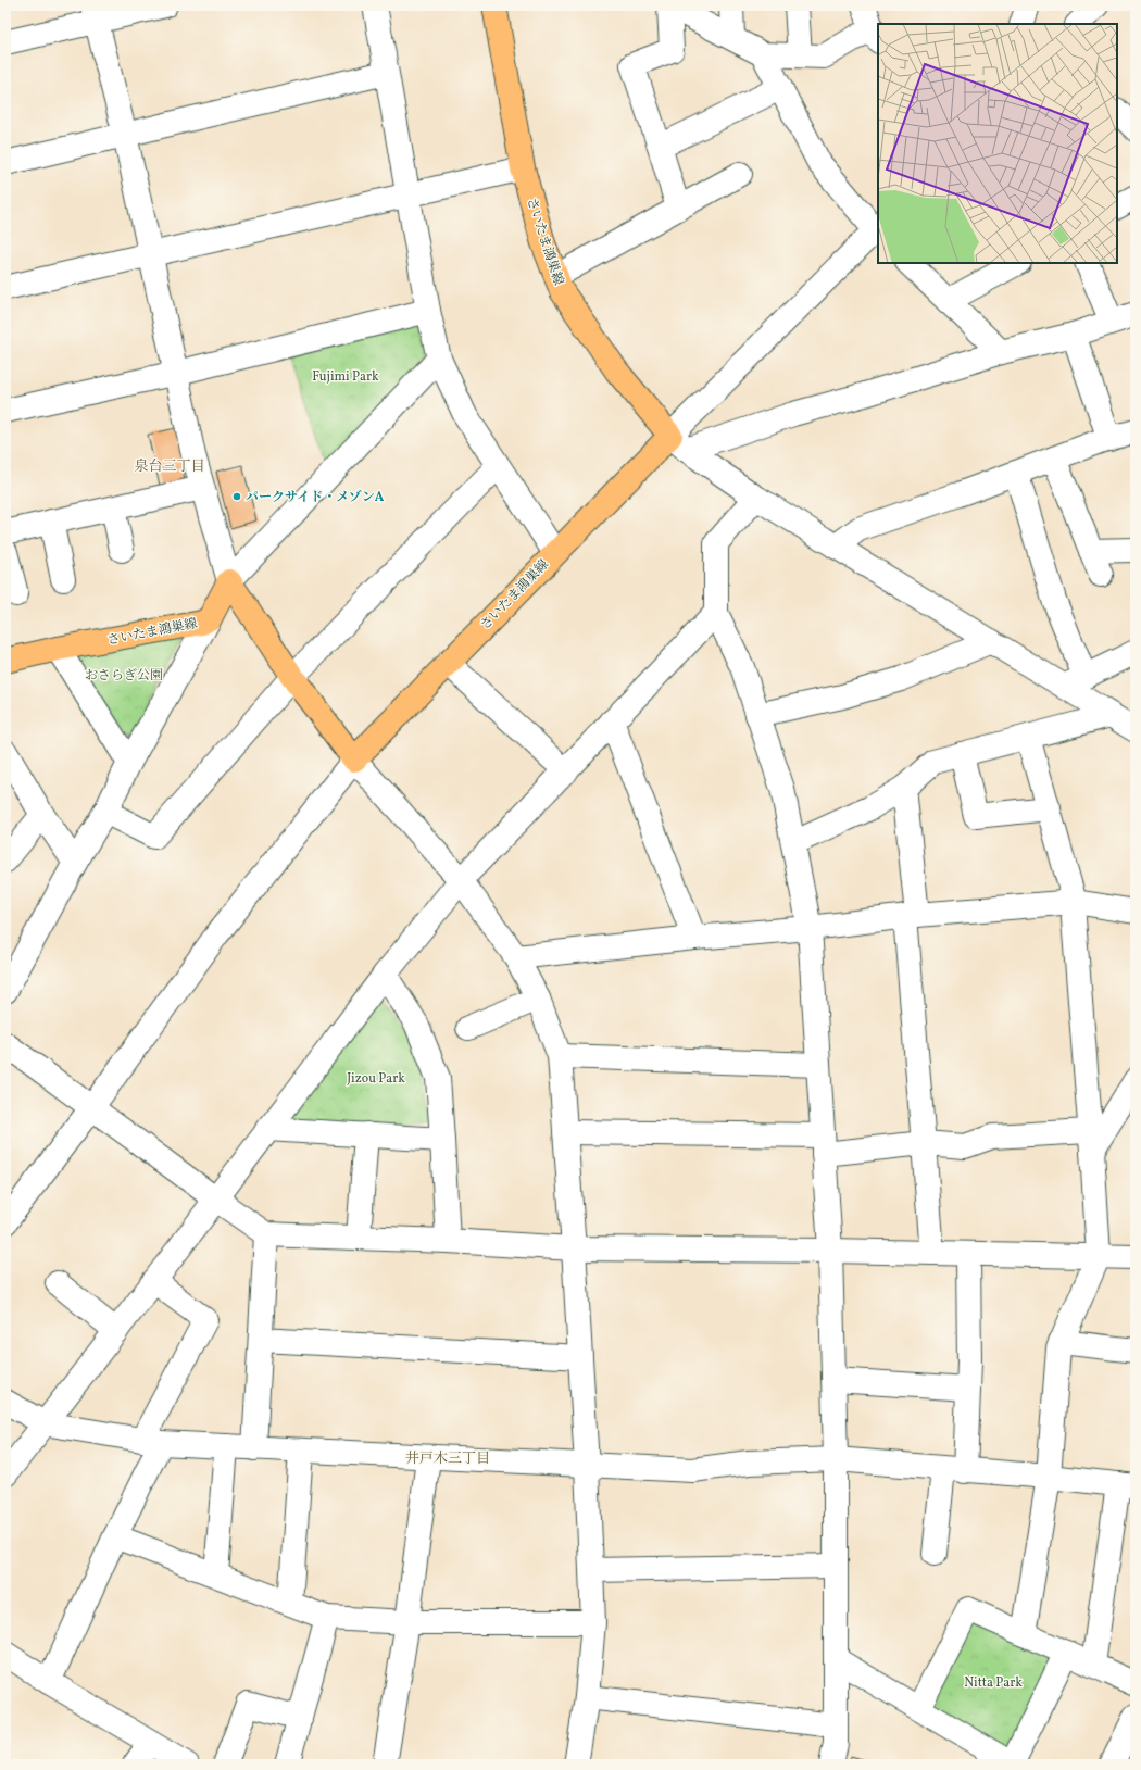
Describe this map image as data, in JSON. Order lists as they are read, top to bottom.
{
  "streets": {
    "main road": ["さいたま鴻巣線"]
  },
  "districts": ["泉台三丁目", "井戸木三丁目"],
  "parks": [
    "Fujimi Park",
    "おさらぎ公園",
    "Jizou Park",
    "Nitta Park"
  ],
  "places": ["パークサイド・メゾンA"]
}
